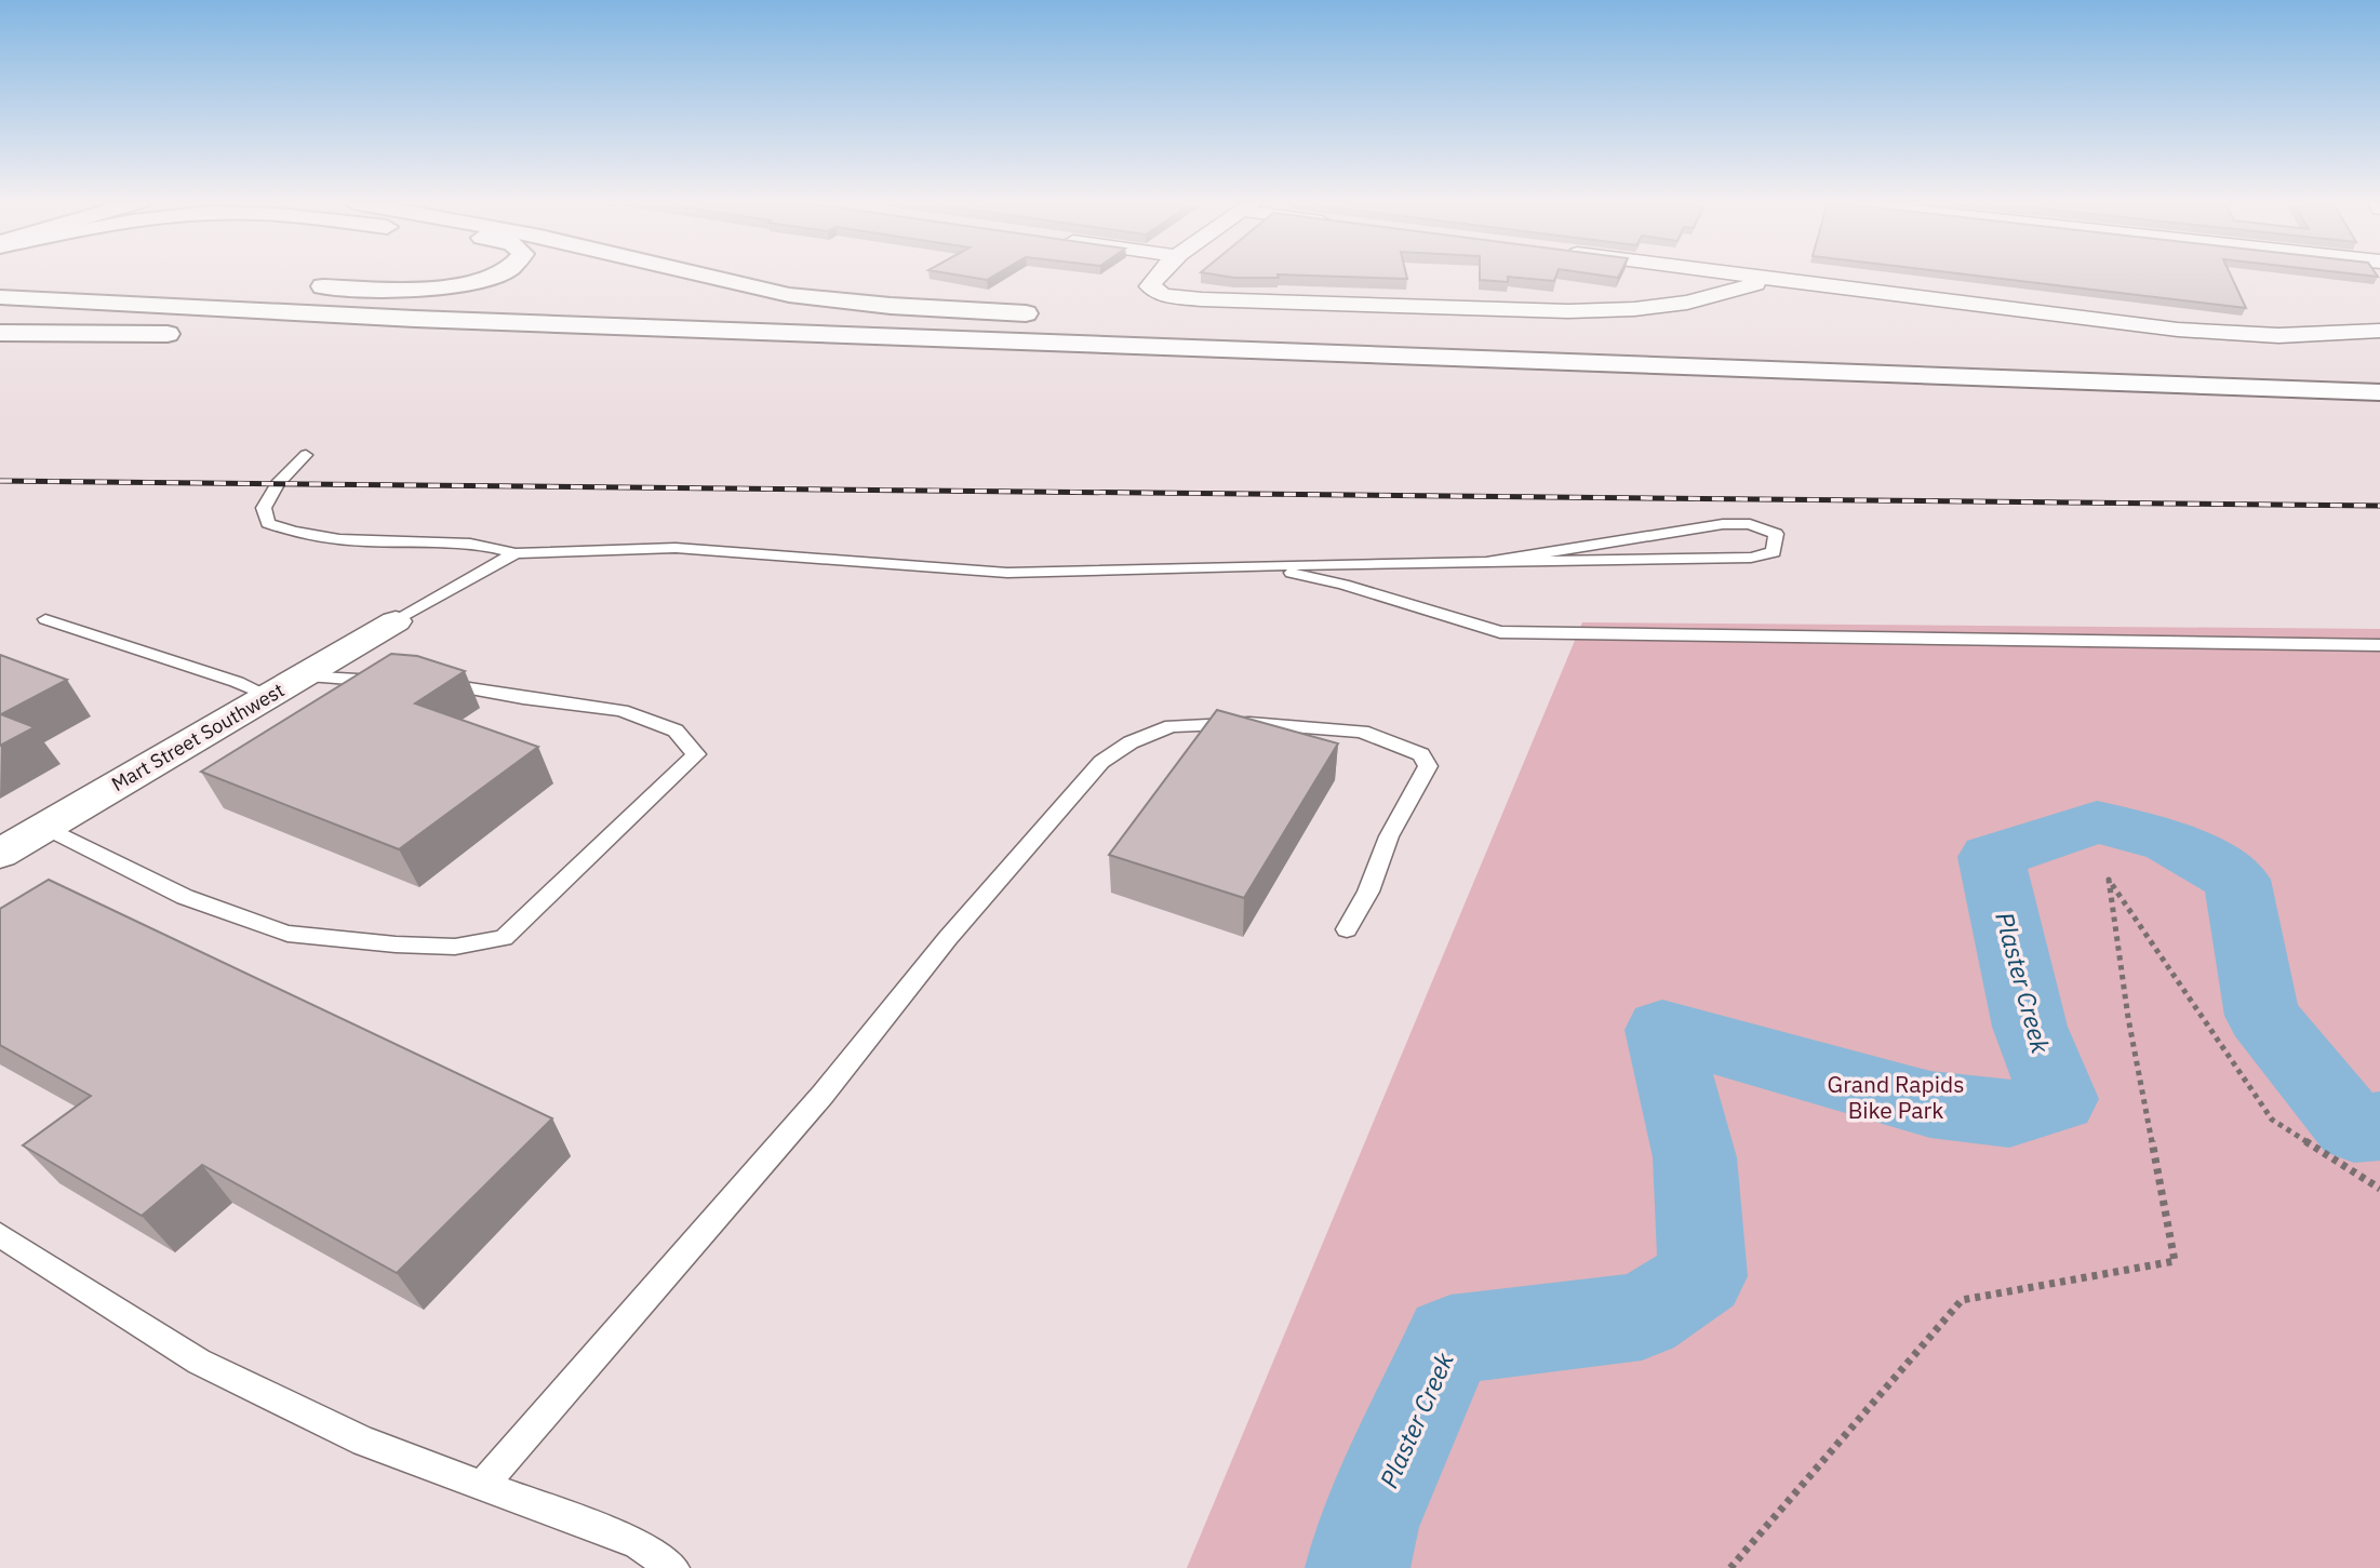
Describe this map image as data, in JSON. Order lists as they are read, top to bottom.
{
  "streets": {
    "street": ["Mart Street Southwest"]
  },
  "water": ["Plaster Creek"],
  "parks": ["Grand Rapids Bike Park"]
}
